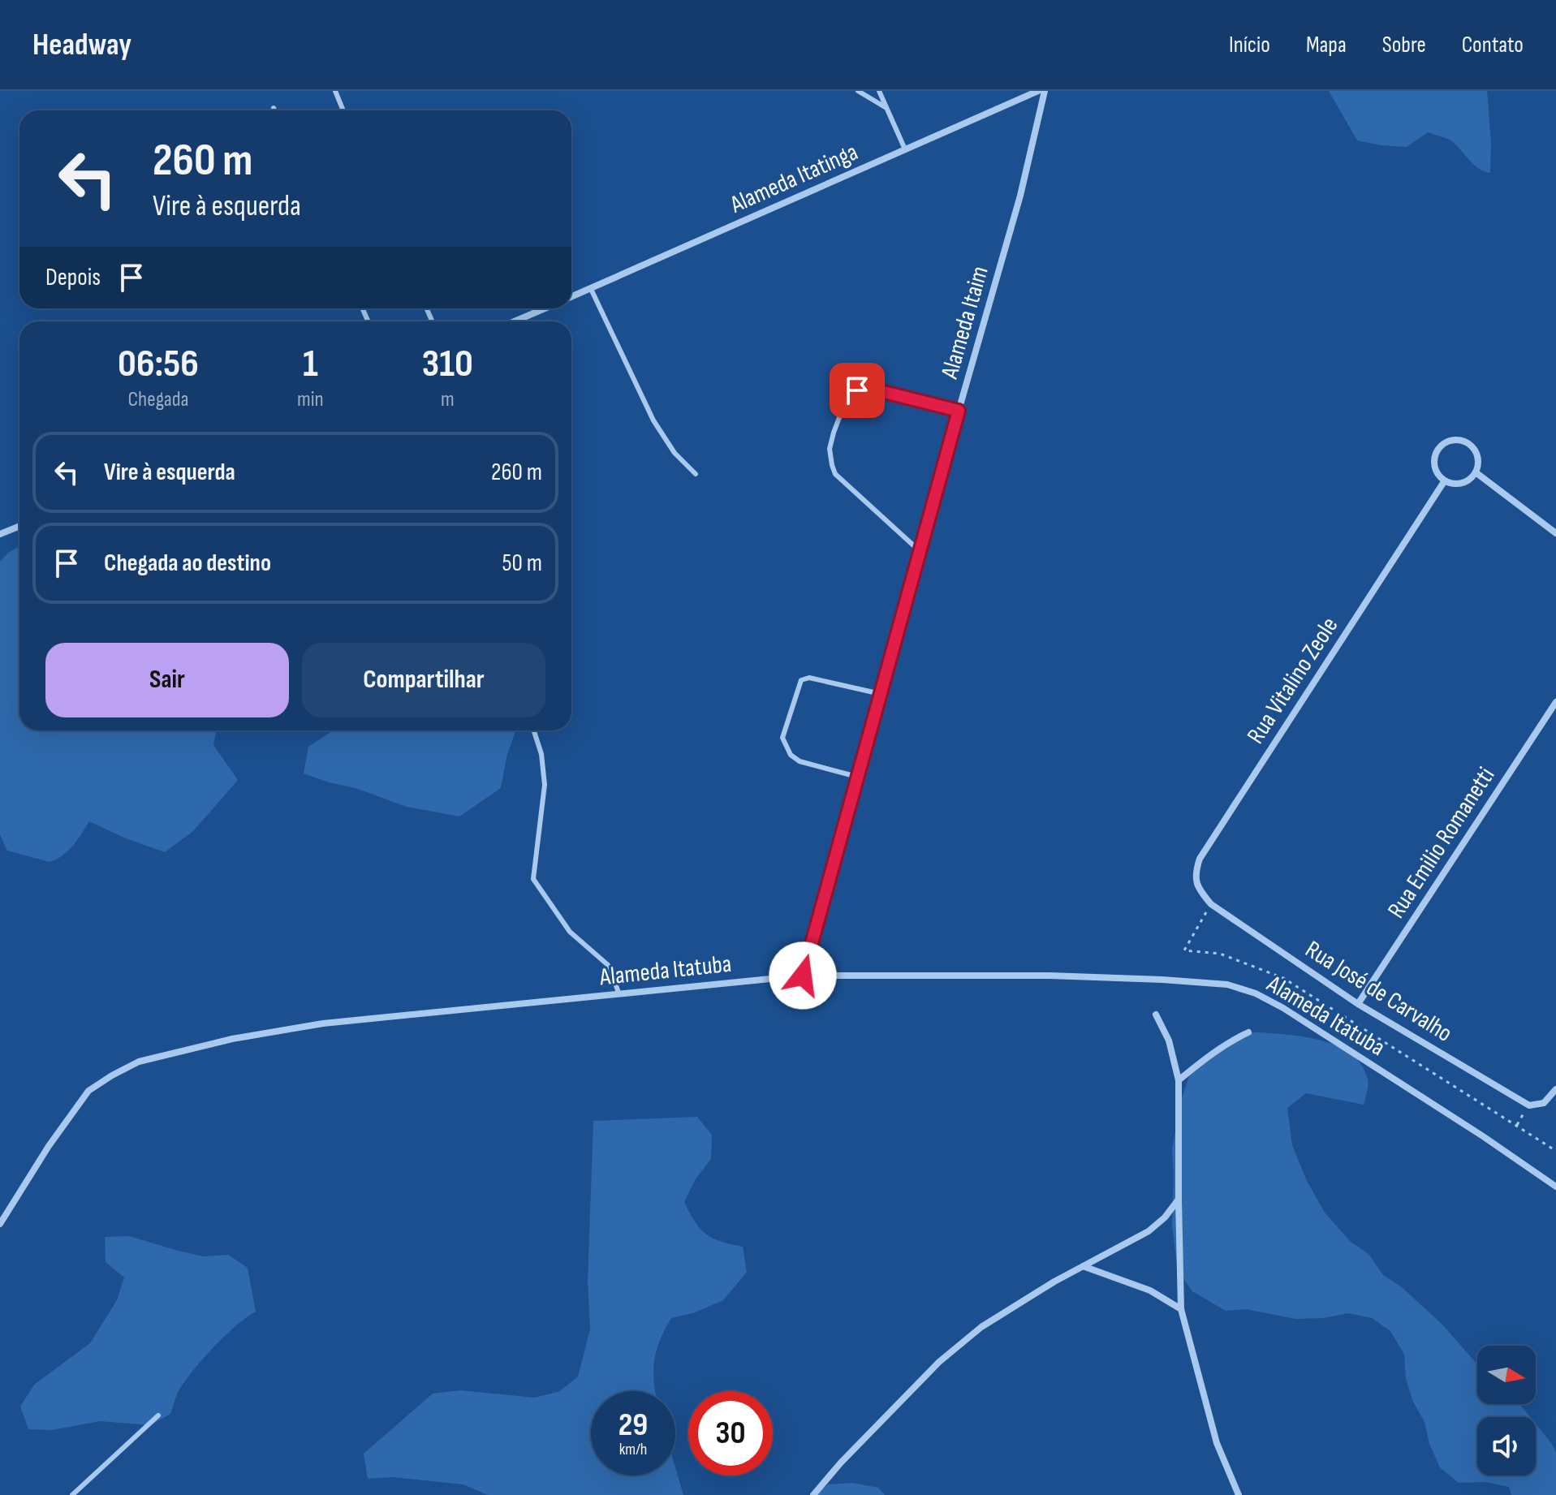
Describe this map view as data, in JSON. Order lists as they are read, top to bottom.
{
  "streets": {
    "street": [
      "Alameda Itatinga",
      "Alameda Itaim",
      "Rua Vitalino Zeole",
      "Rua Emilio Romanetti",
      "Alameda Itatuba",
      "Rua José de Carvalho"
    ]
  },
  "crossings": [
    ["Alameda Itaim", "Alameda Itatuba"],
    ["Rua Vitalino Zeole", "Rua José de Carvalho"],
    ["Rua Emilio Romanetti", "Rua José de Carvalho"]
  ],
  "north": "right",
  "page": {
    "header": "Headway",
    "nav": [
      "Início",
      "Mapa",
      "Sobre",
      "Contato"
    ],
    "turn": ["260 m", "Vire à esquerda"],
    "then": "Depois",
    "eta": [
      "06:56",
      "Chegada",
      "1",
      "min",
      "310",
      "m"
    ],
    "list": [
      {
        "name": "Vire à esquerda",
        "value": "260 m"
      },
      {
        "name": "Chegada ao destino",
        "value": "50 m"
      }
    ],
    "buttons": ["Sair", "Compartilhar"],
    "speed": "29 km/h",
    "limit": "30"
  }
}
